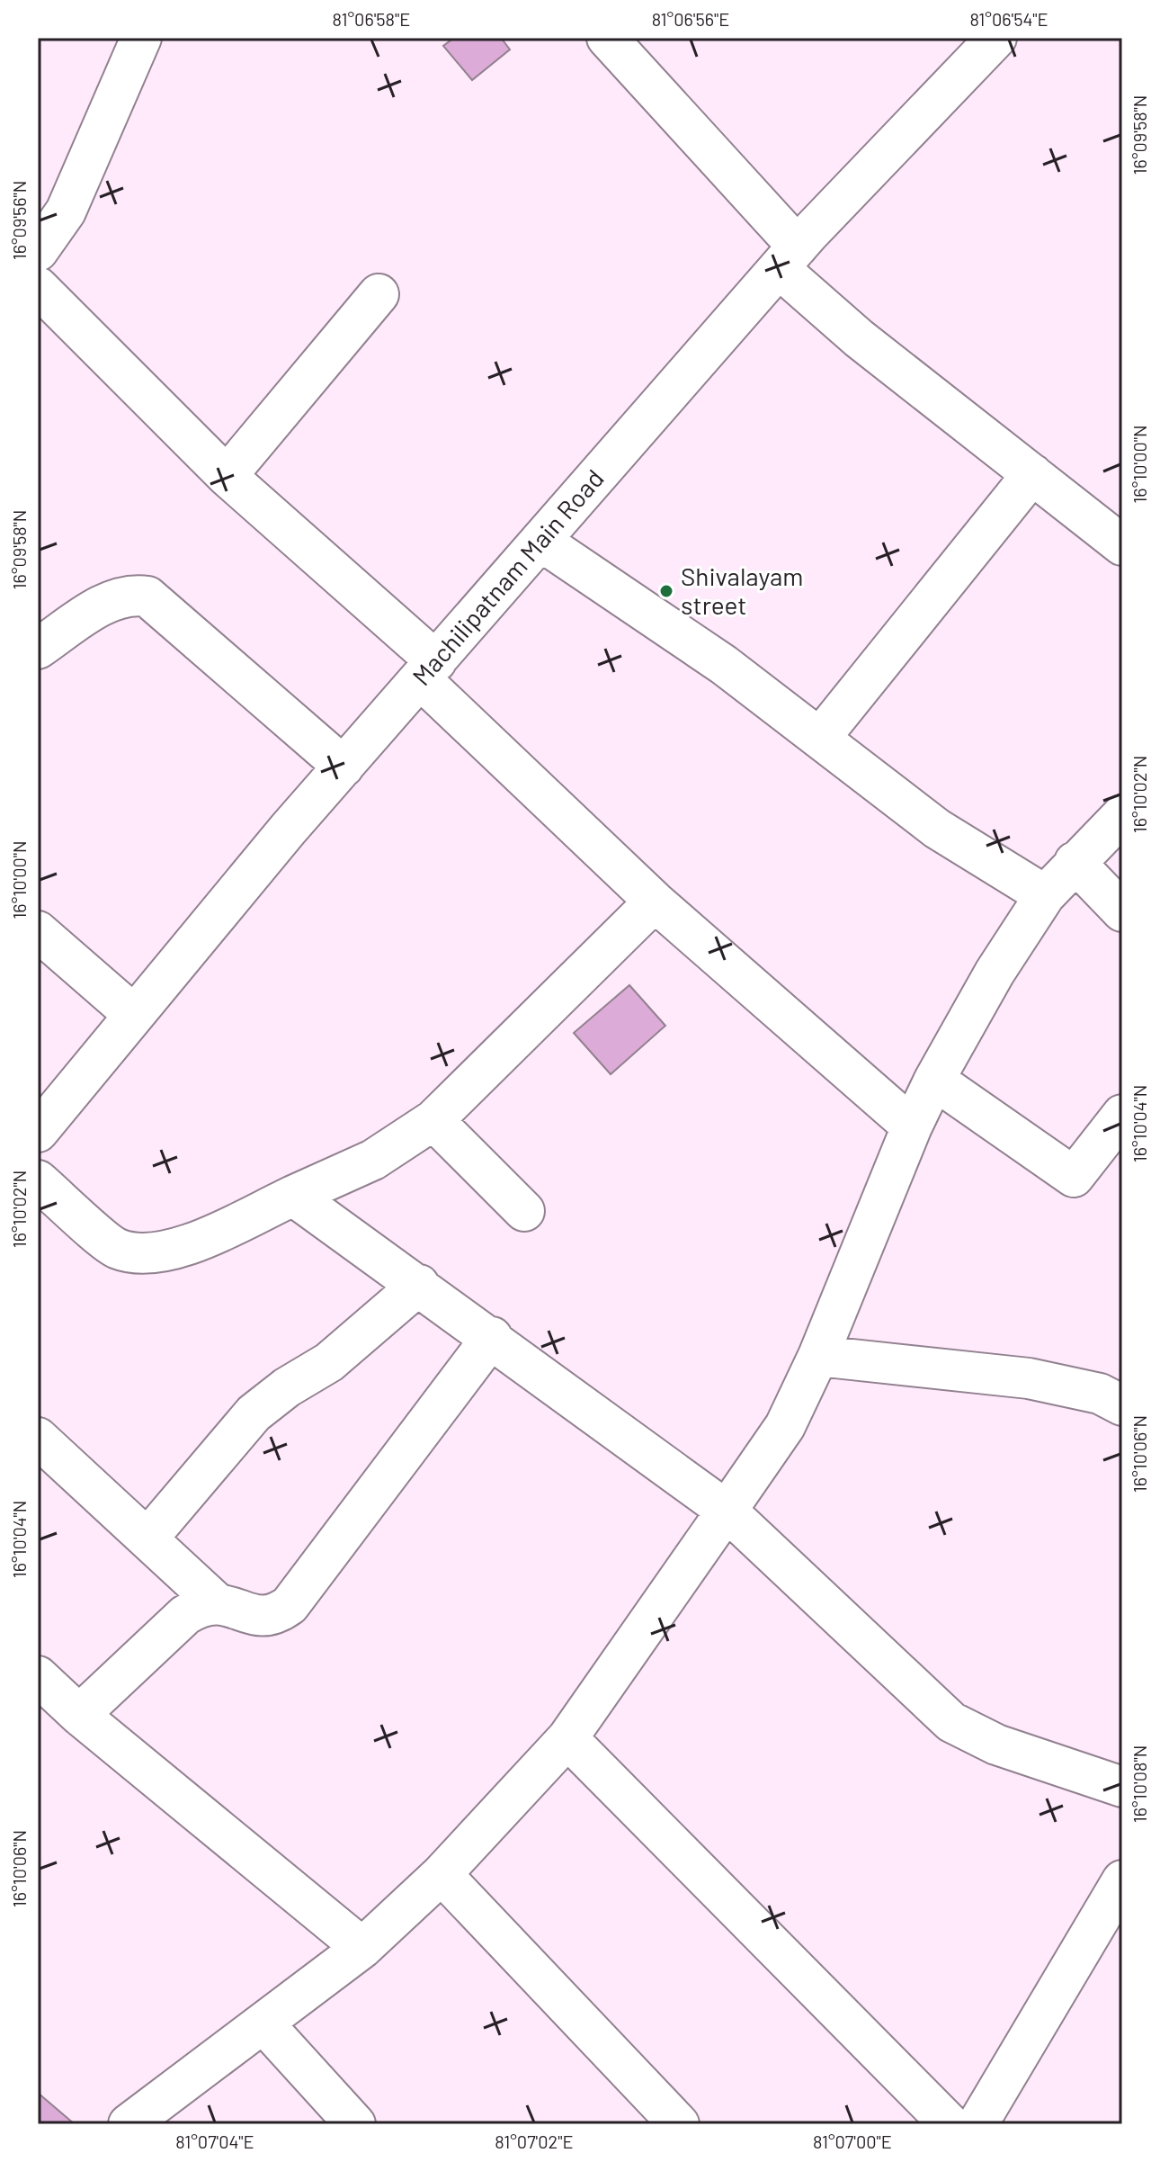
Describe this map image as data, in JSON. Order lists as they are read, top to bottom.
{
  "streets": {
    "street": ["Machilipatnam Main Road"]
  },
  "places": ["Shivalayam street"],
  "coordinates": [
    "81°06'58\"E",
    "81°06'56\"E",
    "81°06'54\"E",
    "16°09'58\"N",
    "16°09'56\"N",
    "16°10'00\"N",
    "16°10'02\"N",
    "16°10'04\"N",
    "16°10'06\"N",
    "16°10'08\"N",
    "81°07'04\"E",
    "81°07'02\"E",
    "81°07'00\"E"
  ]
}
